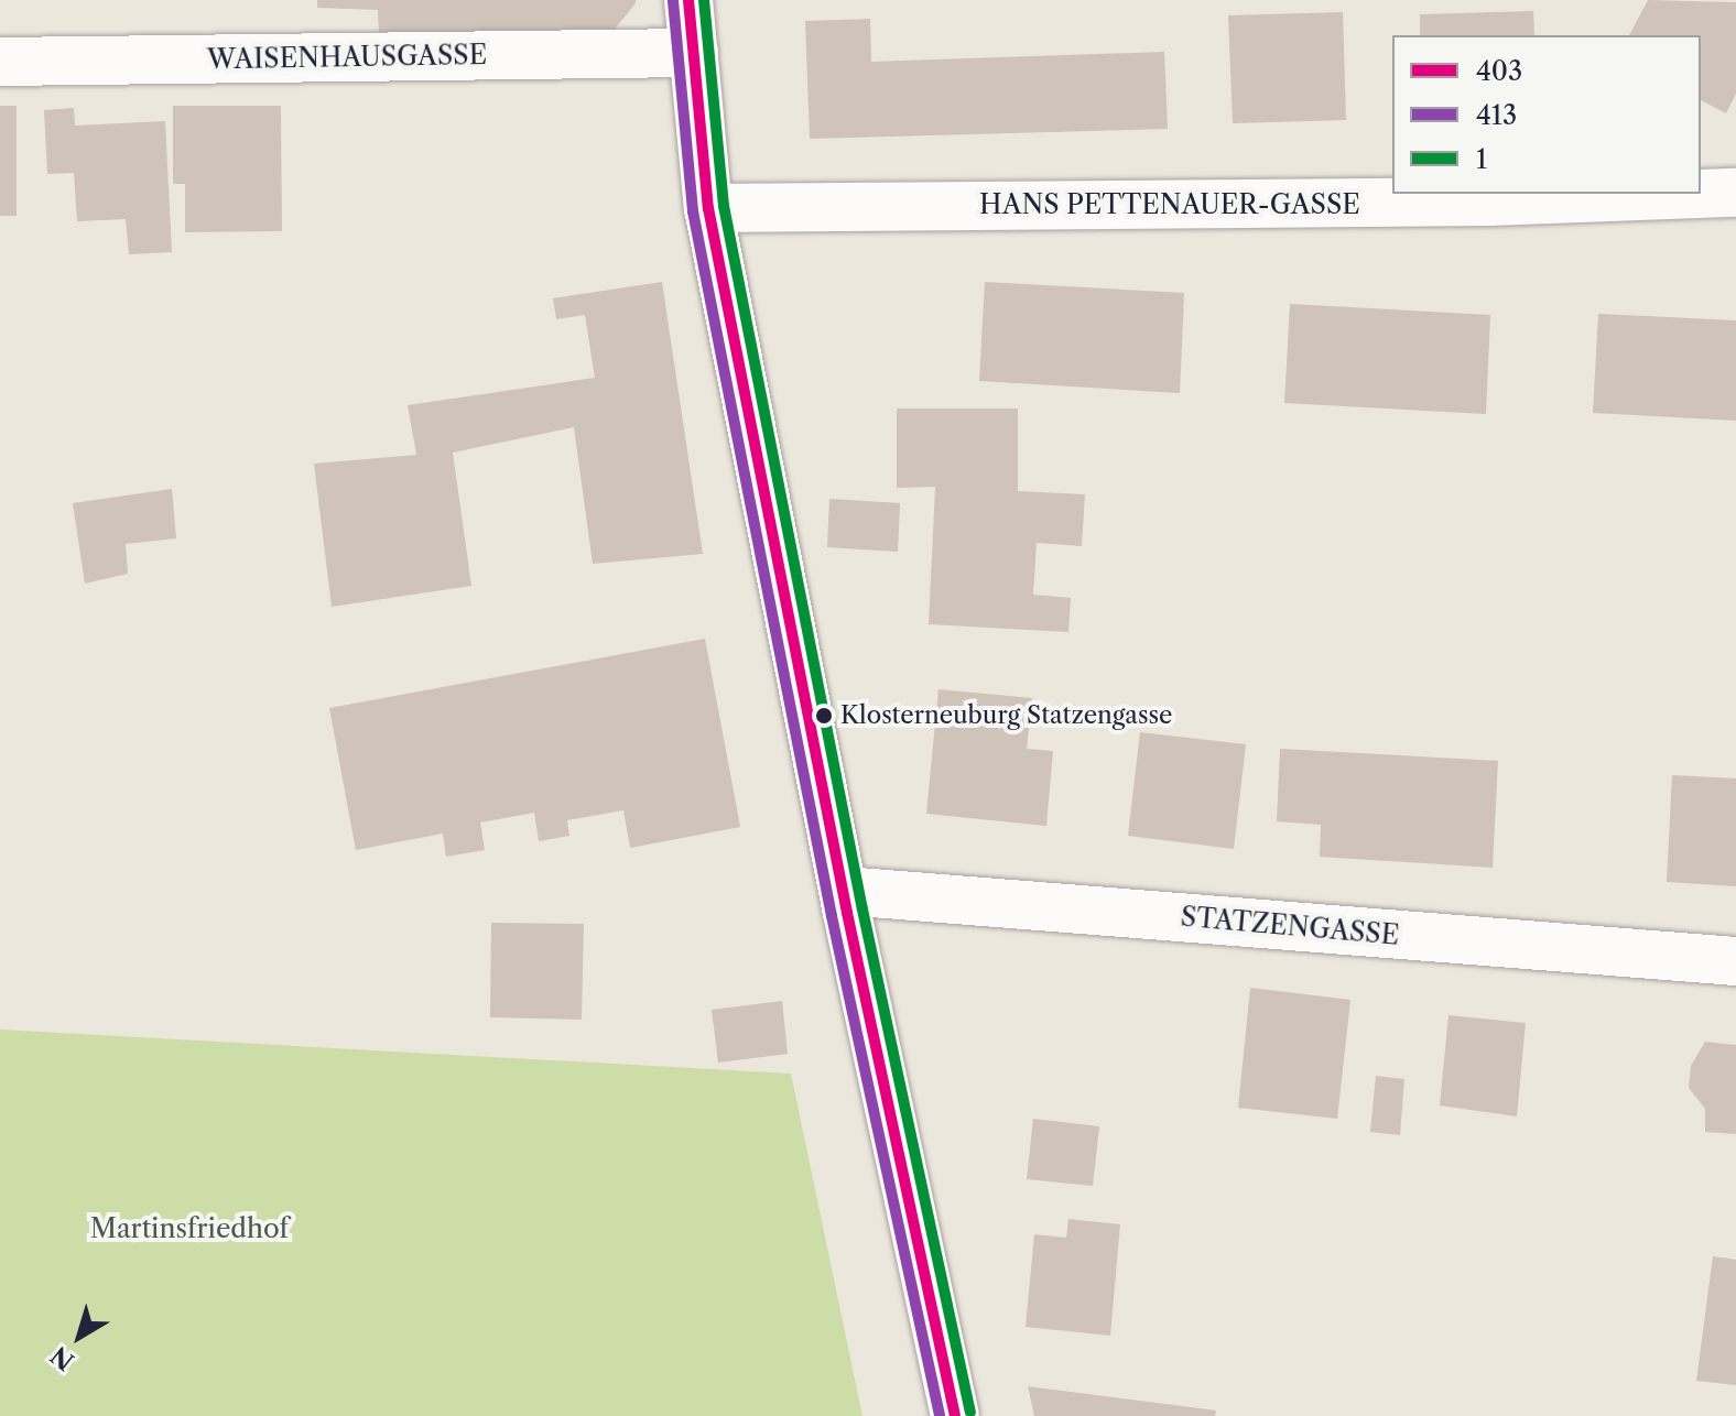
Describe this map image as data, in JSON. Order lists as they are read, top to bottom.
{
  "streets": {
    "street": ["WAISENHAUSGASSE", "HANS PETTENAUER-GASSE", "STATZENGASSE"]
  },
  "parks": ["Martinsfriedhof"],
  "places": ["Klosterneuburg Statzengasse"],
  "lines": ["transit line 403", "transit line 1", "transit line 413"],
  "legend": ["403", "413", "1"],
  "north": "bottom left"
}
